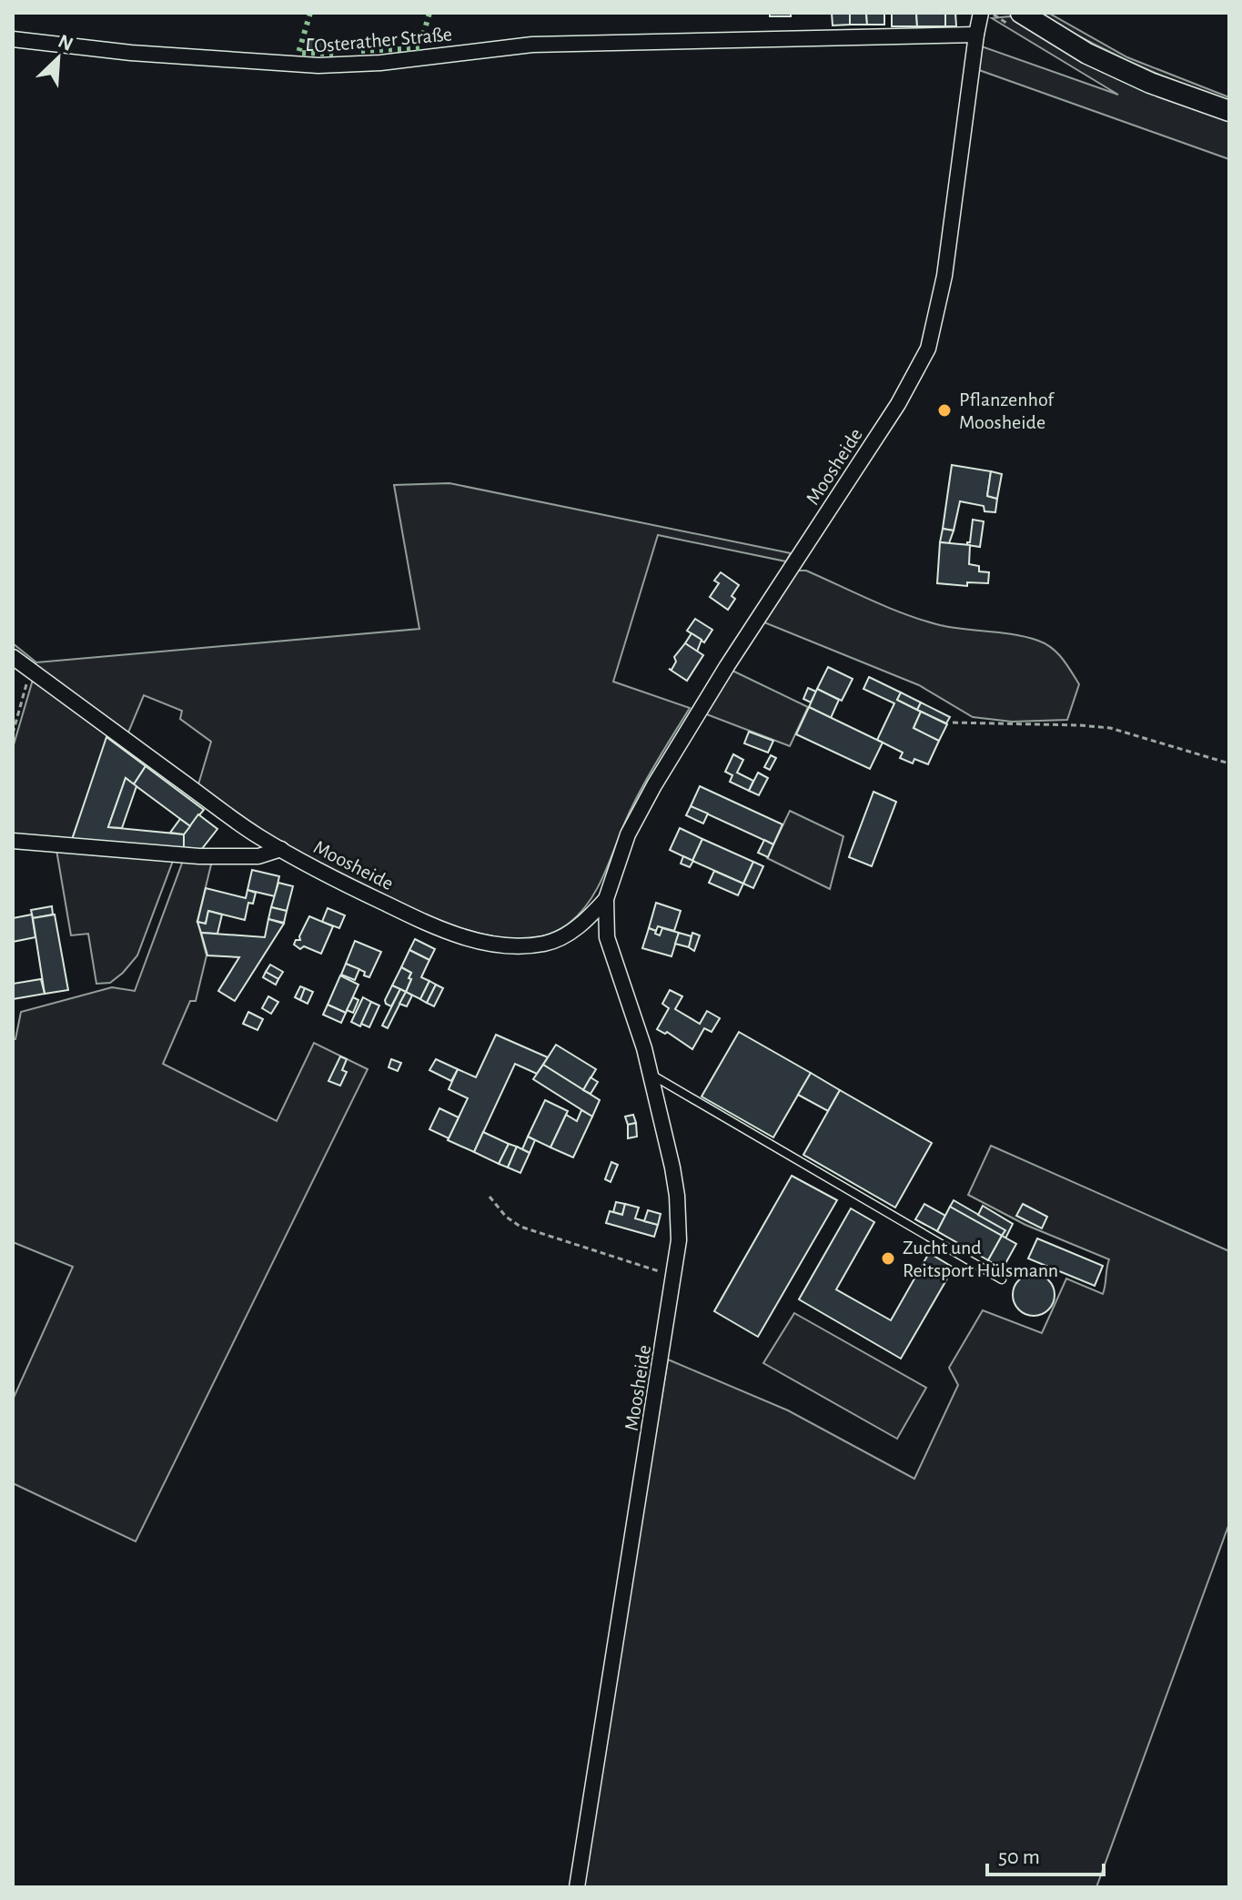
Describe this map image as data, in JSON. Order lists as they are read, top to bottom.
{
  "streets": {
    "street": ["Osterather Straße", "Moosheide"]
  },
  "crossings": [
    ["Osterather Straße", "Moosheide"]
  ],
  "places": ["Pflanzenhof Moosheide", "Zucht und Reitsport Hülsmann"],
  "scale_bar": "50 m",
  "north": "top right"
}
